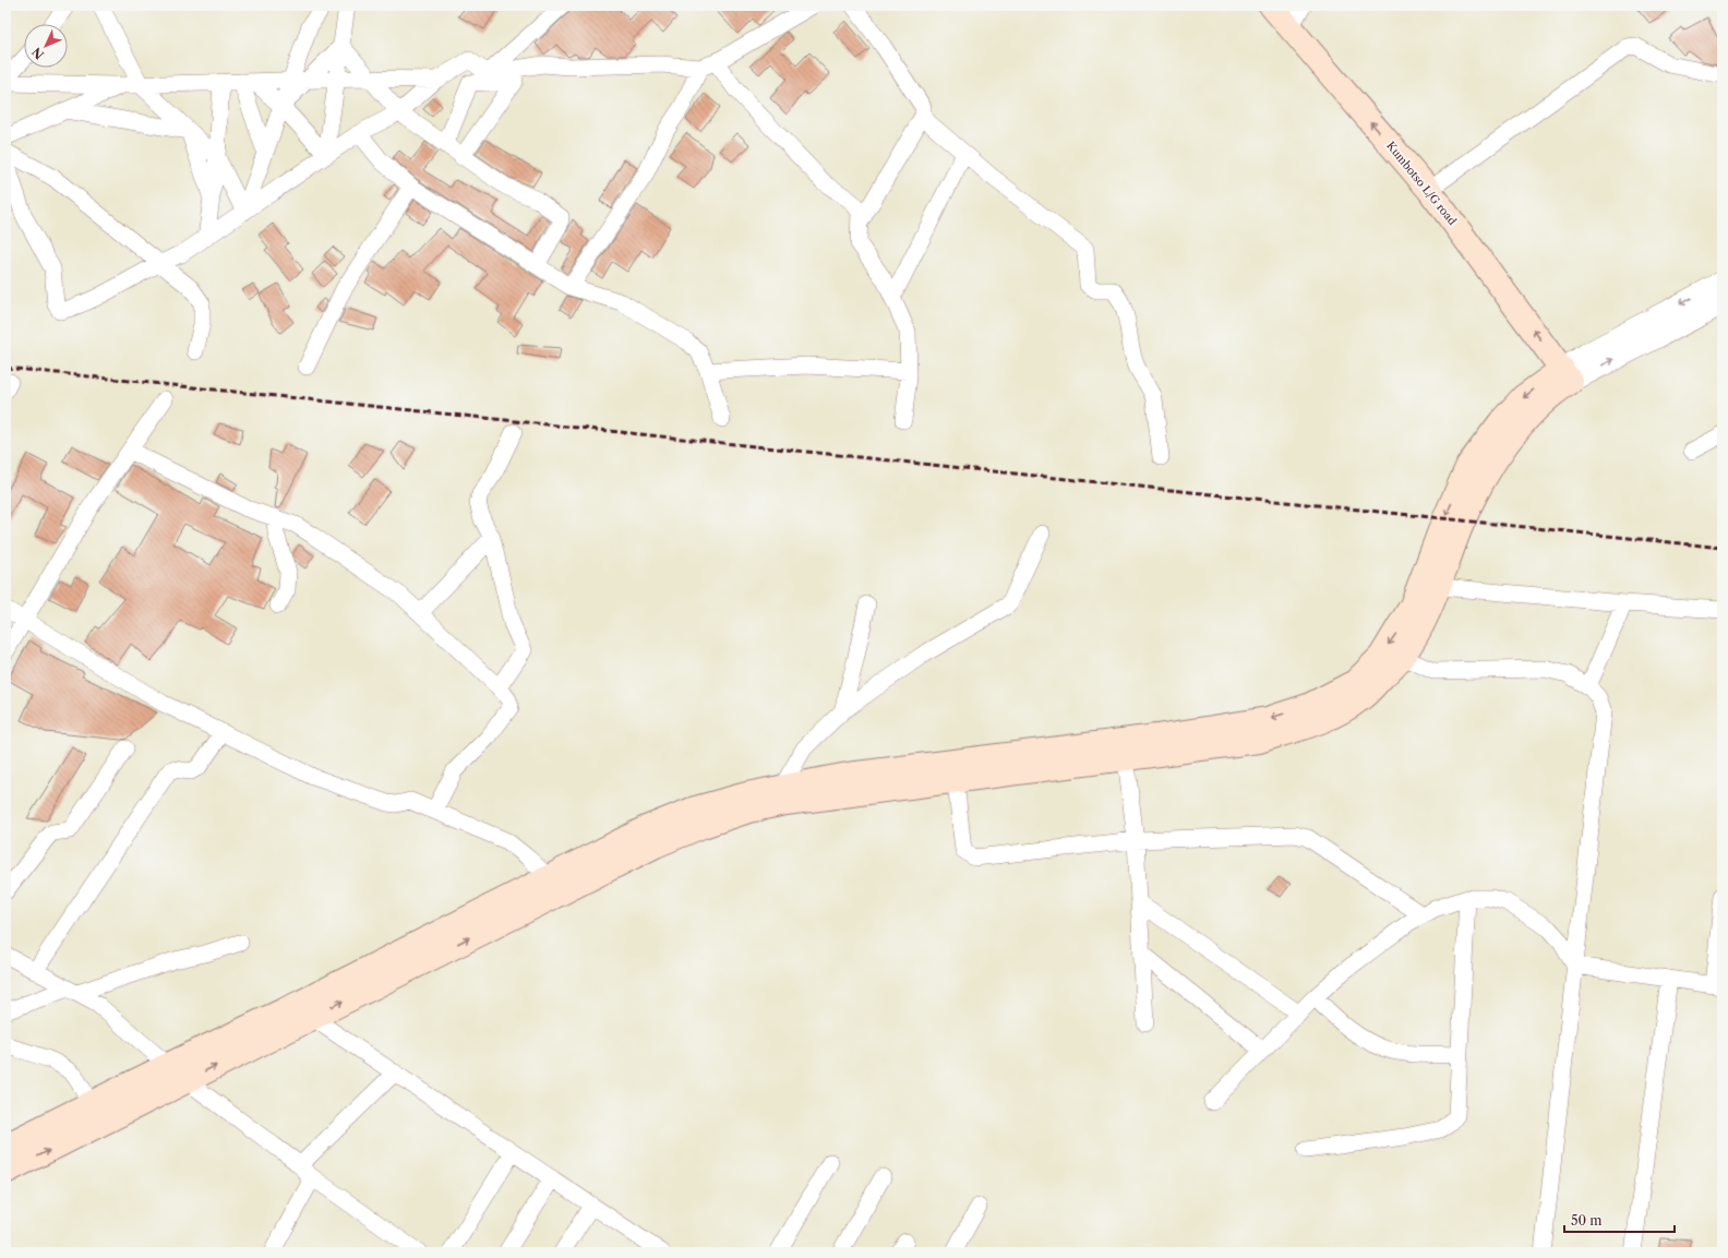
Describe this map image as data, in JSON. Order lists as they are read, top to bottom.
{
  "streets": {
    "main road": ["Kumbotso L/G road"]
  },
  "one_way": ["Kumbotso L/G road"],
  "scale_bar": "50 m",
  "north": "bottom left"
}
